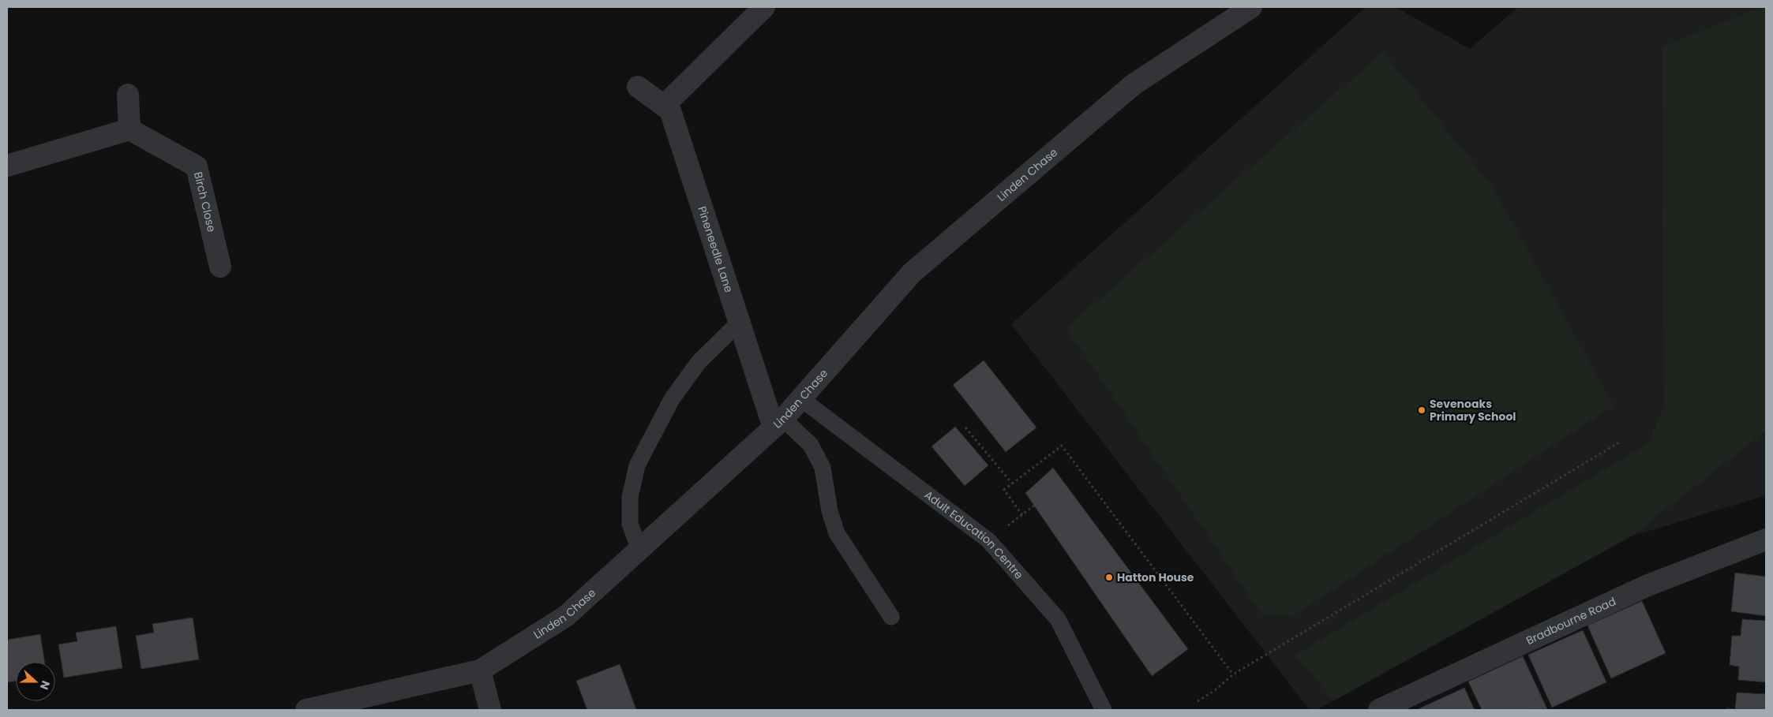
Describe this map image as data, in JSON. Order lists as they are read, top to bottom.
{
  "streets": {
    "street": [
      "Linden Chase",
      "Birch Close",
      "Pineneedle Lane",
      "Bradbourne Road"
    ],
    "lane": ["Adult Education Centre"]
  },
  "crossings": [
    ["Linden Chase", "Pineneedle Lane"],
    ["Linden Chase", "Adult Education Centre"]
  ],
  "places": ["Sevenoaks Primary School", "Hatton House"],
  "north": "right"
}
